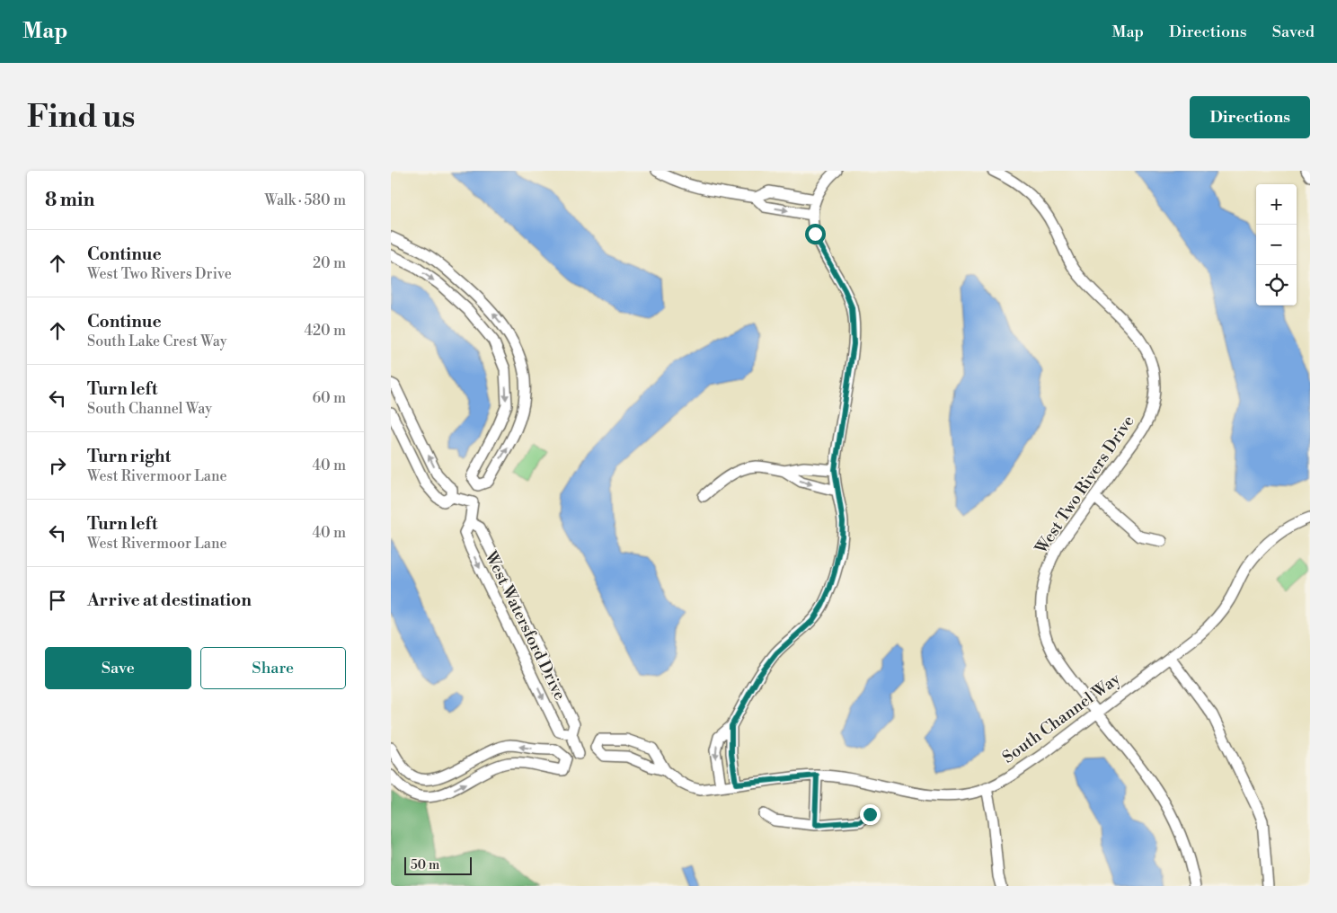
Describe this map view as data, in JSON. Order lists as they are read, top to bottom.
{
  "streets": {
    "street": ["West Two Rivers Drive", "West Watersford Drive", "South Channel Way"]
  },
  "crossings": [
    ["West Two Rivers Drive", "South Channel Way"],
    ["West Watersford Drive", "South Channel Way"]
  ],
  "scale_bar": "50 m",
  "page": {
    "header": "Map",
    "nav": ["Map", "Directions", "Saved"],
    "buttons": [
      "Directions",
      ["Save", "Share"]
    ],
    "title": "Find us",
    "heading": ["8 min", "Walk · 580 m"],
    "map_buttons": ["+", "−"],
    "list": [
      ["Continue", "West Two Rivers Drive", "20 m"],
      ["Continue", "South Lake Crest Way", "420 m"],
      ["Turn left", "South Channel Way", "60 m"],
      ["Turn right", "West Rivermoor Lane", "40 m"],
      ["Turn left", "West Rivermoor Lane", "40 m"],
      "Arrive at destination"
    ],
    "scale": "50 m"
  }
}
